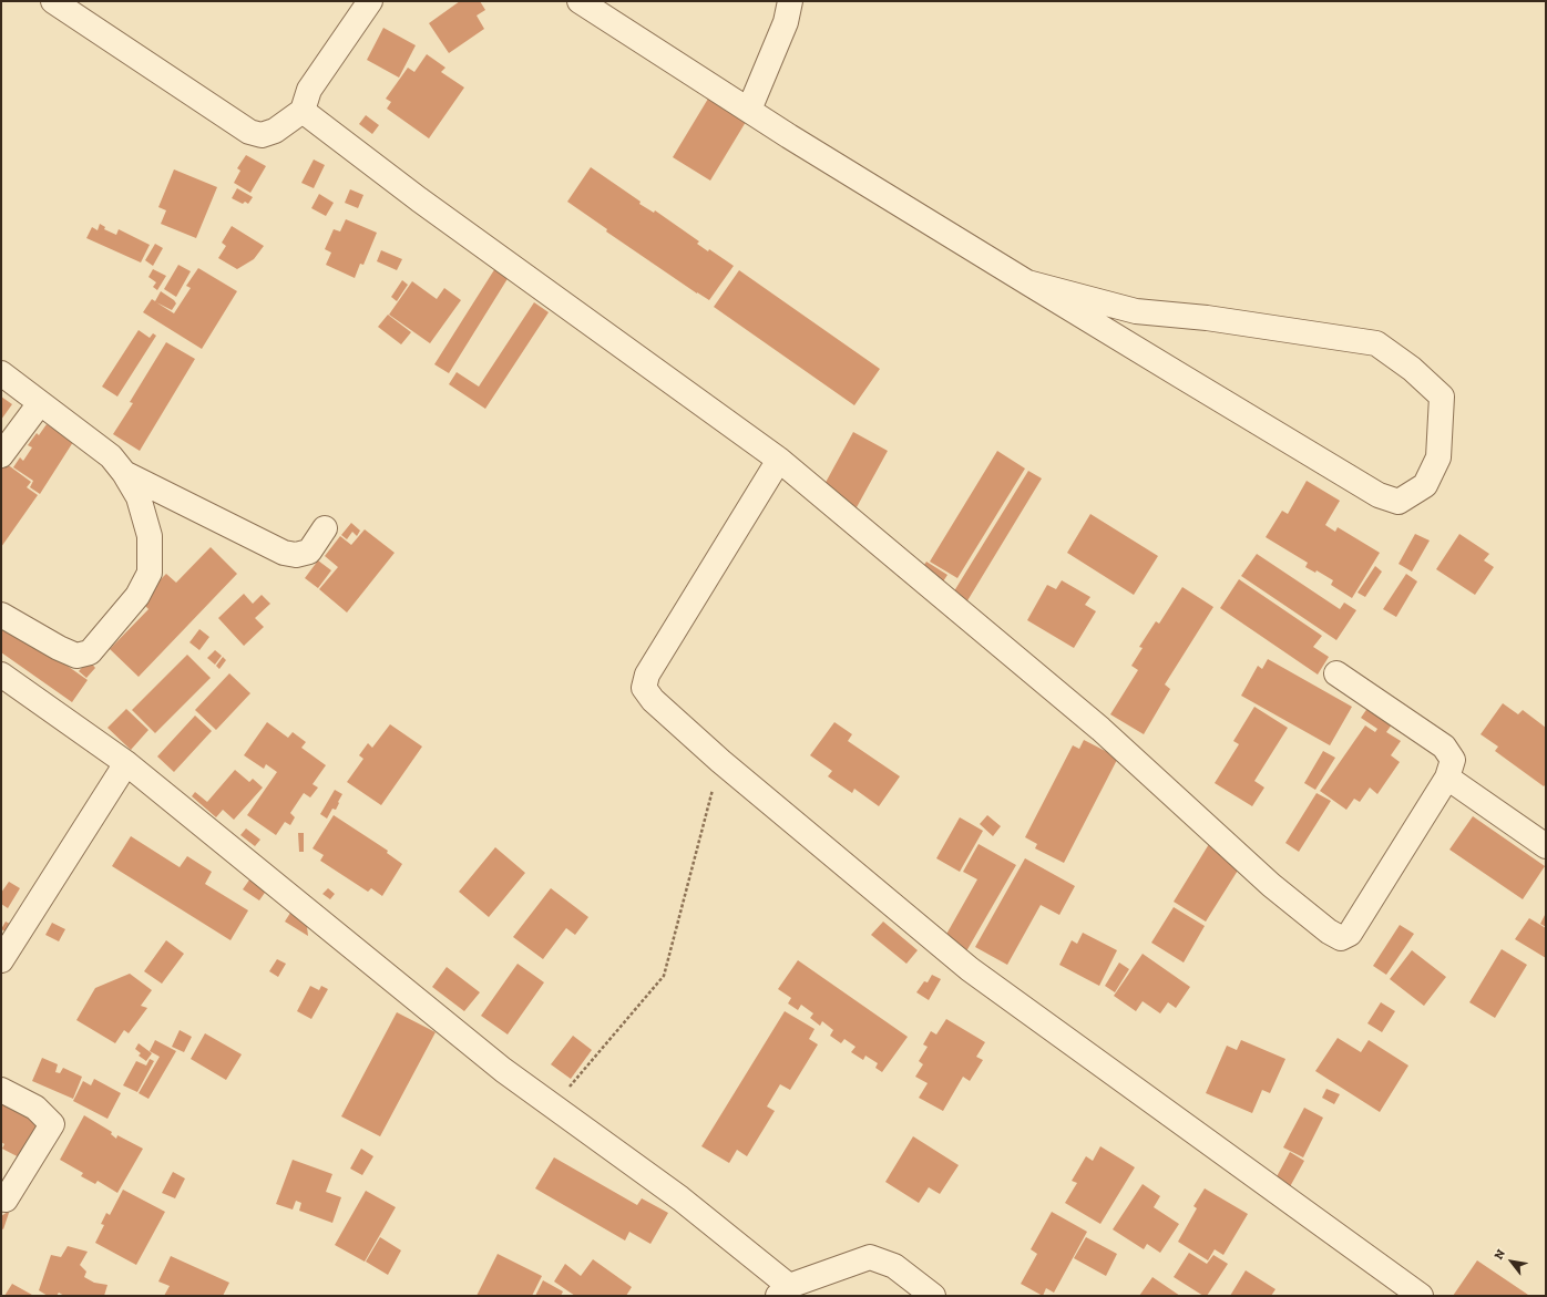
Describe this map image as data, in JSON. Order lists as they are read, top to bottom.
{
  "north": "top left"
}
